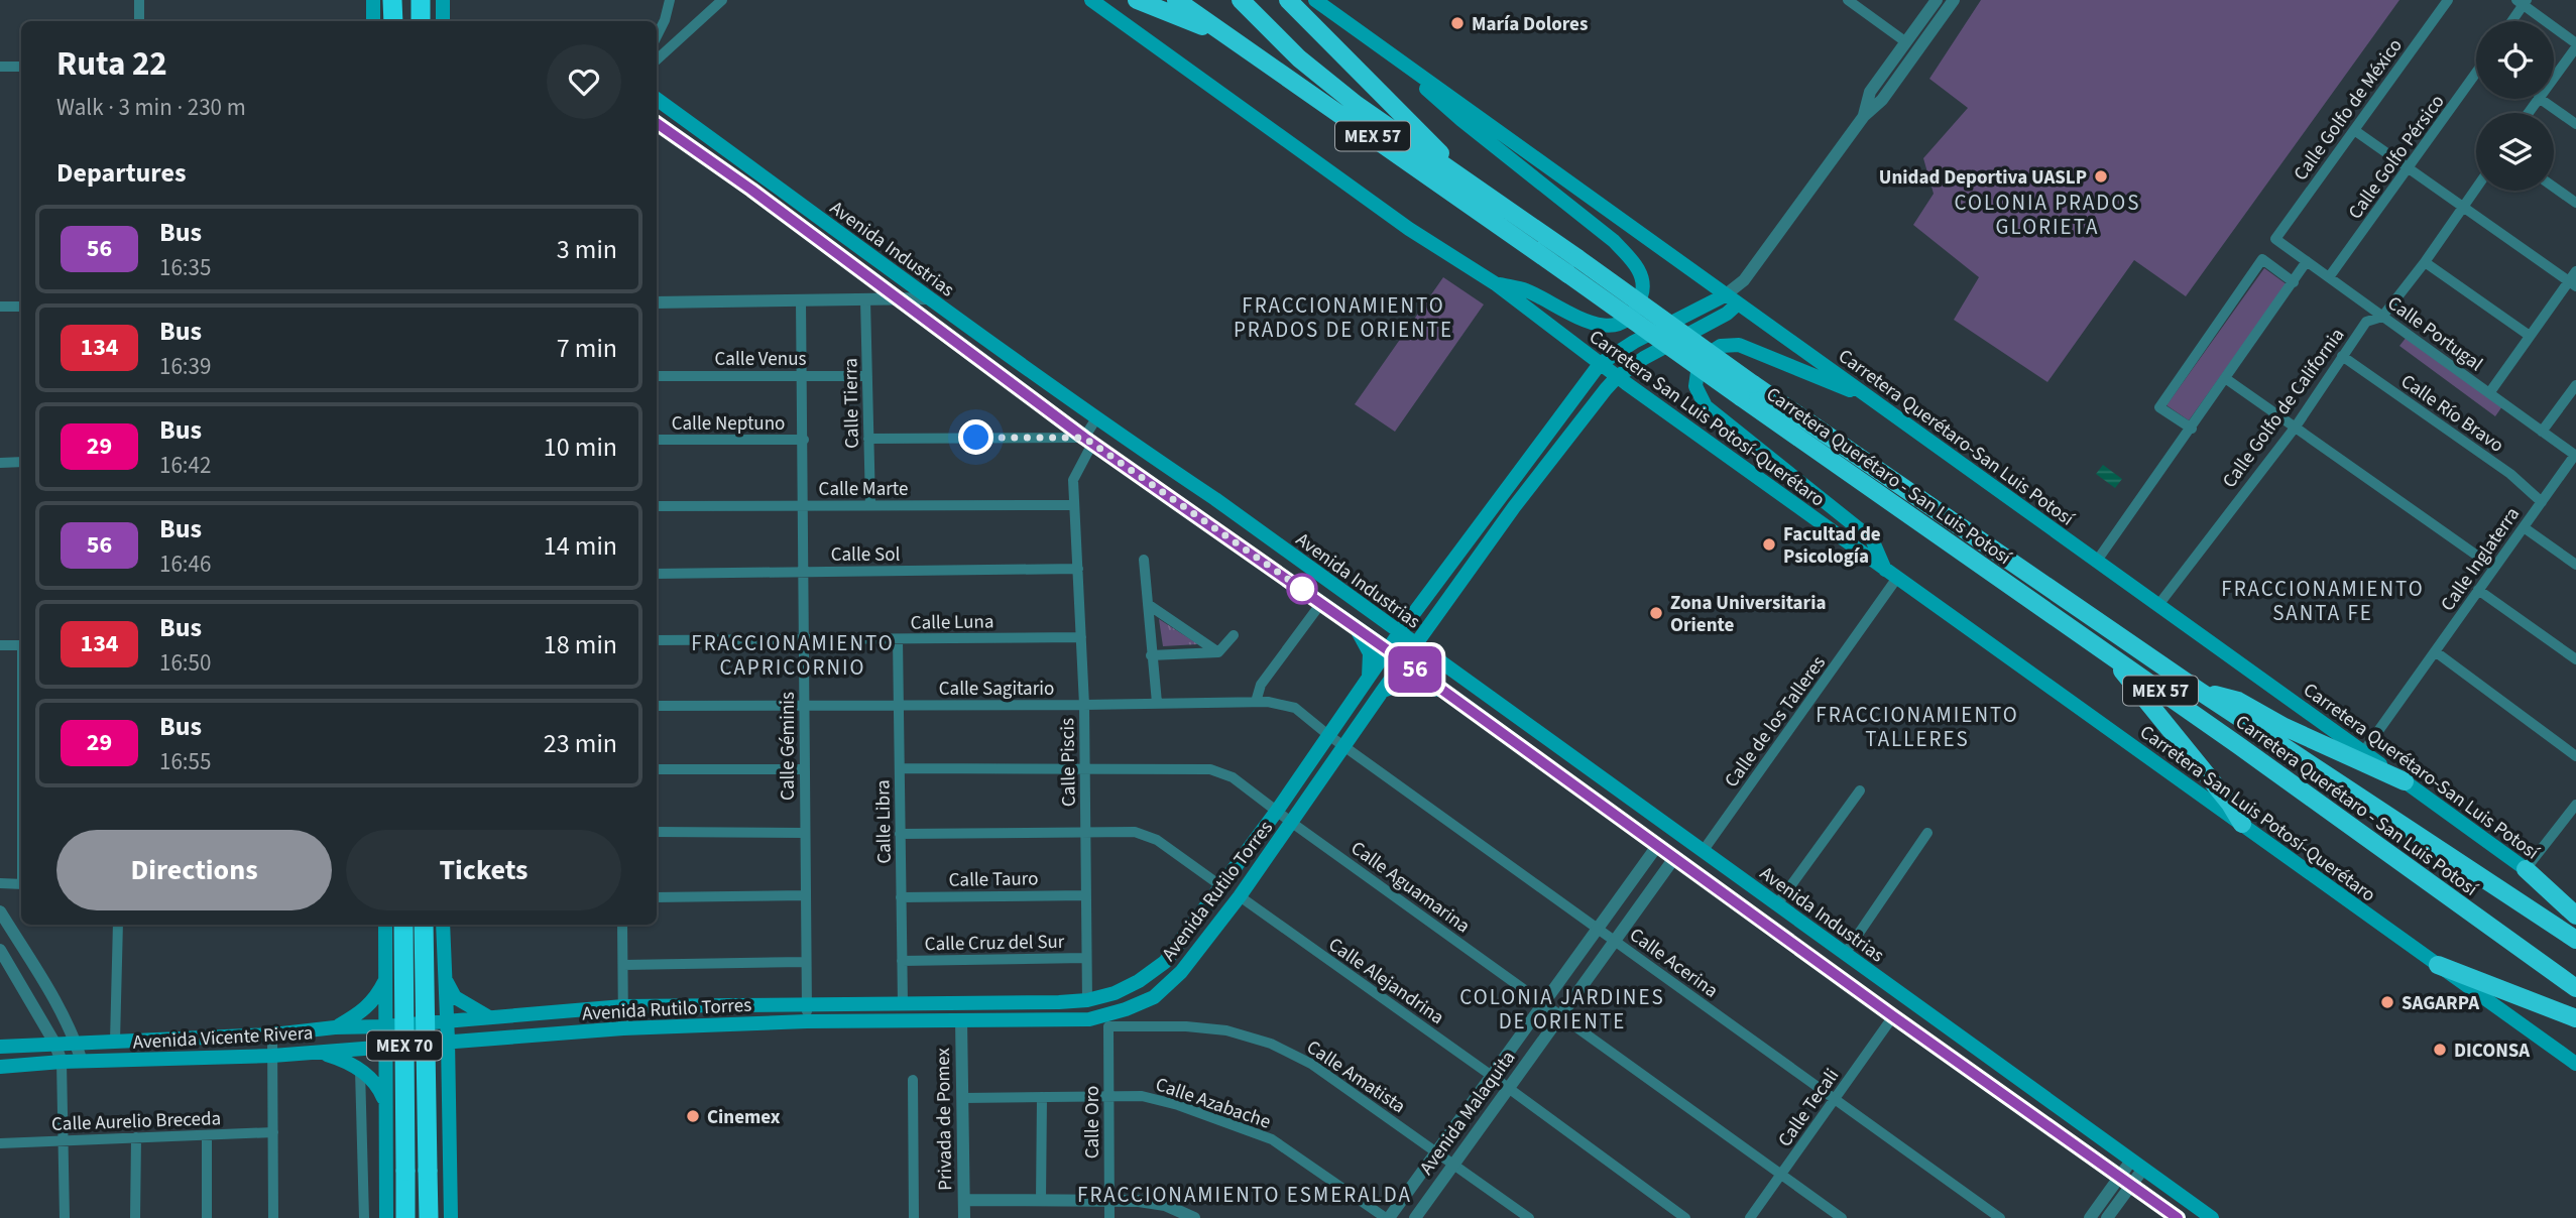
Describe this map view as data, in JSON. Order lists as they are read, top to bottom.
{
  "streets": {
    "highway": ["MEX 57", "Carretera Querétaro - San Luis Potosí", "MEX 70"],
    "main road": [
      "Avenida Industrias",
      "Carretera San Luis Potosí-Querétaro",
      "Carretera Querétaro-San Luis Potosí",
      "Avenida Rutilo Torres",
      "Avenida Vicente Rivera"
    ],
    "street": [
      "Calle Golfo de México",
      "Calle Golfo Pérsico",
      "Calle Portugal",
      "Calle Venus",
      "Calle Tierra",
      "Calle Golfo de California",
      "Calle Río Bravo",
      "Calle Neptuno",
      "Calle Marte",
      "Calle Sol",
      "Calle Inglaterra",
      "Calle Luna",
      "Calle Sagitario",
      "Calle de los Talleres",
      "Calle Géminis",
      "Calle Piscis",
      "Calle Libra",
      "Calle Tauro",
      "Calle Aguamarina",
      "Calle Cruz del Sur",
      "Calle Acerina",
      "Calle Alejandrina",
      "Calle Amatista",
      "Calle Azabache",
      "Calle Tecali",
      "Avenida Malaquita",
      "Privada de Pomex",
      "Calle Aurelio Breceda",
      "Calle Oro"
    ]
  },
  "crossings": [
    ["Calle Golfo de México", "Calle Portugal"],
    ["Calle Golfo Pérsico", "Calle Portugal"],
    ["Avenida Industrias", "Calle de los Talleres"],
    ["Avenida Industrias", "Calle Piscis"],
    ["Avenida Industrias", "Avenida Rutilo Torres"],
    ["Avenida Industrias", "Calle Tecali"],
    ["Avenida Industrias", "Avenida Malaquita"],
    ["Calle Portugal", "Calle Golfo de California"],
    ["Calle Portugal", "Calle Inglaterra"],
    ["Calle Venus", "Calle Tierra"],
    ["Calle Venus", "Calle Géminis"],
    ["Calle Tierra", "Calle Marte"],
    ["Calle Golfo de California", "Calle Río Bravo"],
    ["Calle Golfo de California", "Carretera Querétaro-San Luis Potosí"],
    ["Calle Río Bravo", "Calle Inglaterra"],
    ["Carretera San Luis Potosí-Querétaro", "Calle de los Talleres"],
    ["Carretera San Luis Potosí-Querétaro", "Avenida Rutilo Torres"],
    ["Calle Neptuno", "Calle Géminis"],
    ["Carretera Querétaro-San Luis Potosí", "Calle Inglaterra"],
    ["Carretera Querétaro-San Luis Potosí", "Avenida Rutilo Torres"],
    ["Calle Marte", "Calle Géminis"],
    ["Calle Marte", "Calle Piscis"],
    ["Calle Sol", "Calle Géminis"],
    ["Calle Sol", "Calle Piscis"],
    ["Calle Luna", "Calle Géminis"],
    ["Calle Luna", "Calle Piscis"],
    ["Calle Luna", "Calle Libra"],
    ["Calle Sagitario", "Calle Géminis"],
    ["Calle Sagitario", "Calle Piscis"],
    ["Calle Sagitario", "Calle Libra"],
    ["Calle Sagitario", "Avenida Rutilo Torres"],
    ["Calle Sagitario", "Calle Acerina"],
    ["Calle Géminis", "Avenida Rutilo Torres"],
    ["Calle Piscis", "Calle Tauro"],
    ["Calle Piscis", "Calle Aguamarina"],
    ["Calle Piscis", "Avenida Rutilo Torres"],
    ["Calle Piscis", "Calle Cruz del Sur"],
    ["Calle Libra", "Calle Tauro"],
    ["Calle Libra", "Calle Aguamarina"],
    ["Calle Libra", "Avenida Rutilo Torres"],
    ["Calle Libra", "Calle Cruz del Sur"],
    ["Calle Aguamarina", "Avenida Rutilo Torres"],
    ["Calle Aguamarina", "Calle Tecali"],
    ["Calle Aguamarina", "Avenida Malaquita"],
    ["Avenida Rutilo Torres", "Calle Acerina"],
    ["Avenida Rutilo Torres", "Calle Alejandrina"],
    ["Avenida Rutilo Torres", "Avenida Vicente Rivera"],
    ["Avenida Rutilo Torres", "Calle Amatista"],
    ["Avenida Rutilo Torres", "Privada de Pomex"],
    ["Avenida Rutilo Torres", "Calle Oro"],
    ["Calle Acerina", "Calle Tecali"],
    ["Calle Acerina", "Avenida Malaquita"],
    ["Calle Alejandrina", "Avenida Malaquita"],
    ["Calle Amatista", "Avenida Malaquita"],
    ["Calle Amatista", "Calle Oro"],
    ["Calle Azabache", "Avenida Malaquita"],
    ["Calle Azabache", "Privada de Pomex"],
    ["Calle Azabache", "Calle Oro"]
  ],
  "districts": [
    "COLONIA PRADOS GLORIETA",
    "FRACCIONAMIENTO PRADOS DE ORIENTE",
    "FRACCIONAMIENTO SANTA FE",
    "FRACCIONAMIENTO CAPRICORNIO",
    "FRACCIONAMIENTO TALLERES",
    "COLONIA JARDINES DE ORIENTE",
    "FRACCIONAMIENTO ESMERALDA"
  ],
  "places": [
    "María Dolores",
    "Unidad Deportiva UASLP",
    "Facultad de Psicología",
    "Zona Universitaria Oriente",
    "SAGARPA",
    "DICONSA",
    "Cinemex"
  ],
  "lines": ["bus line 56"],
  "page": {
    "on_map": "56",
    "heading": [
      ["Ruta 22", "Walk · 3 min · 230 m"],
      "Departures"
    ],
    "list": [
      {
        "mark": "56",
        "name": "Bus",
        "note": "16:35",
        "value": "3 min"
      },
      {
        "mark": "134",
        "name": "Bus",
        "note": "16:39",
        "value": "7 min"
      },
      {
        "mark": "29",
        "name": "Bus",
        "note": "16:42",
        "value": "10 min"
      },
      {
        "mark": "56",
        "name": "Bus",
        "note": "16:46",
        "value": "14 min"
      },
      {
        "mark": "134",
        "name": "Bus",
        "note": "16:50",
        "value": "18 min"
      },
      {
        "mark": "29",
        "name": "Bus",
        "note": "16:55",
        "value": "23 min"
      }
    ],
    "buttons": ["Directions", "Tickets"]
  }
}
